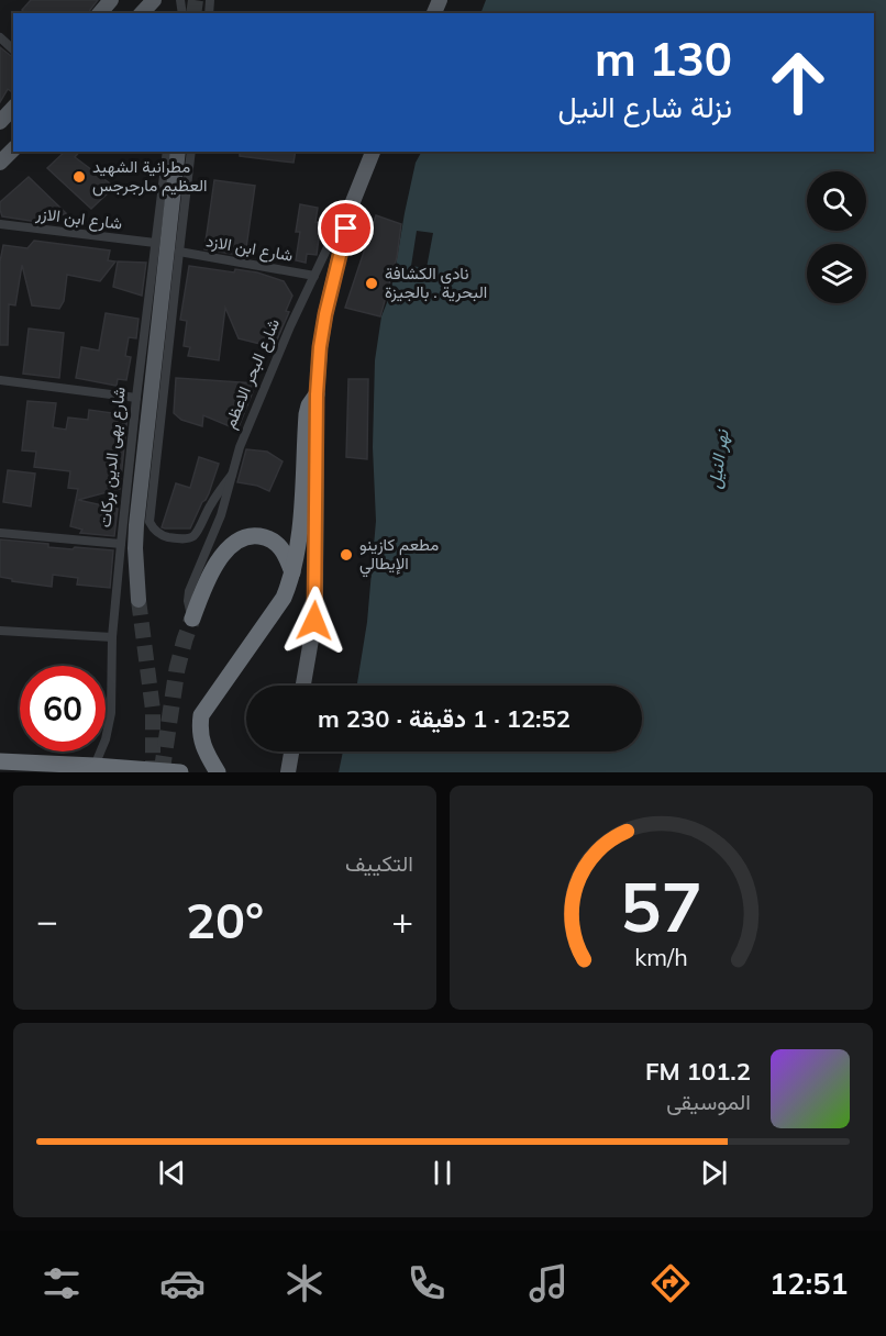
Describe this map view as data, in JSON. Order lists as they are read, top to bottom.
{
  "streets": {
    "main road": ["شارع البحر الاعظم", "شارع بهى الدين بركات"],
    "street": ["شارع ابن الازر", "شارع ابن الازد"]
  },
  "crossings": [
    ["شارع ابن الازر", "شارع بهى الدين بركات"],
    ["شارع ابن الازد", "شارع البحر الاعظم"]
  ],
  "water": ["نهر النيل"],
  "places": ["مطرانية الشهيد العظيم مارجرجس", "نادى الكشافة البحرية . بالجيزة", "مطعم كازينو الإيطالي"],
  "page": {
    "turn": ["130 m", "نزلة شارع النيل"],
    "limit": "60",
    "trip": "12:52 · 1 دقيقة · 230 m",
    "tile": "التكييف",
    "heat": ["−", "20°", "+"],
    "song": ["101.2 FM", "الموسيقى"],
    "tabs": "12:51",
    "gauge": ["57", "km/h"]
  }
}
